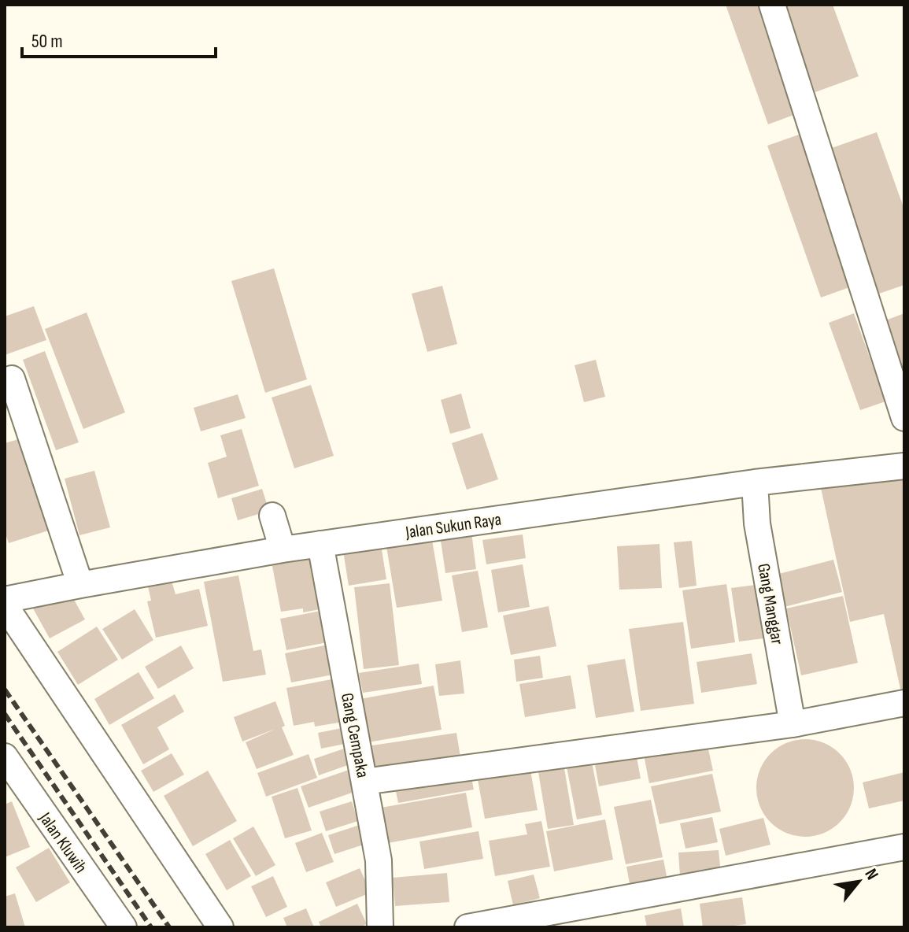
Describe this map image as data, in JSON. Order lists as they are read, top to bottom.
{
  "streets": {
    "street": [
      "Jalan Sukun Raya",
      "Gang Manggar",
      "Gang Cempaka",
      "Jalan Kluwih"
    ]
  },
  "crossings": [
    ["Jalan Sukun Raya", "Gang Manggar"],
    ["Jalan Sukun Raya", "Gang Cempaka"]
  ],
  "scale_bar": "50 m",
  "north": "top right"
}
